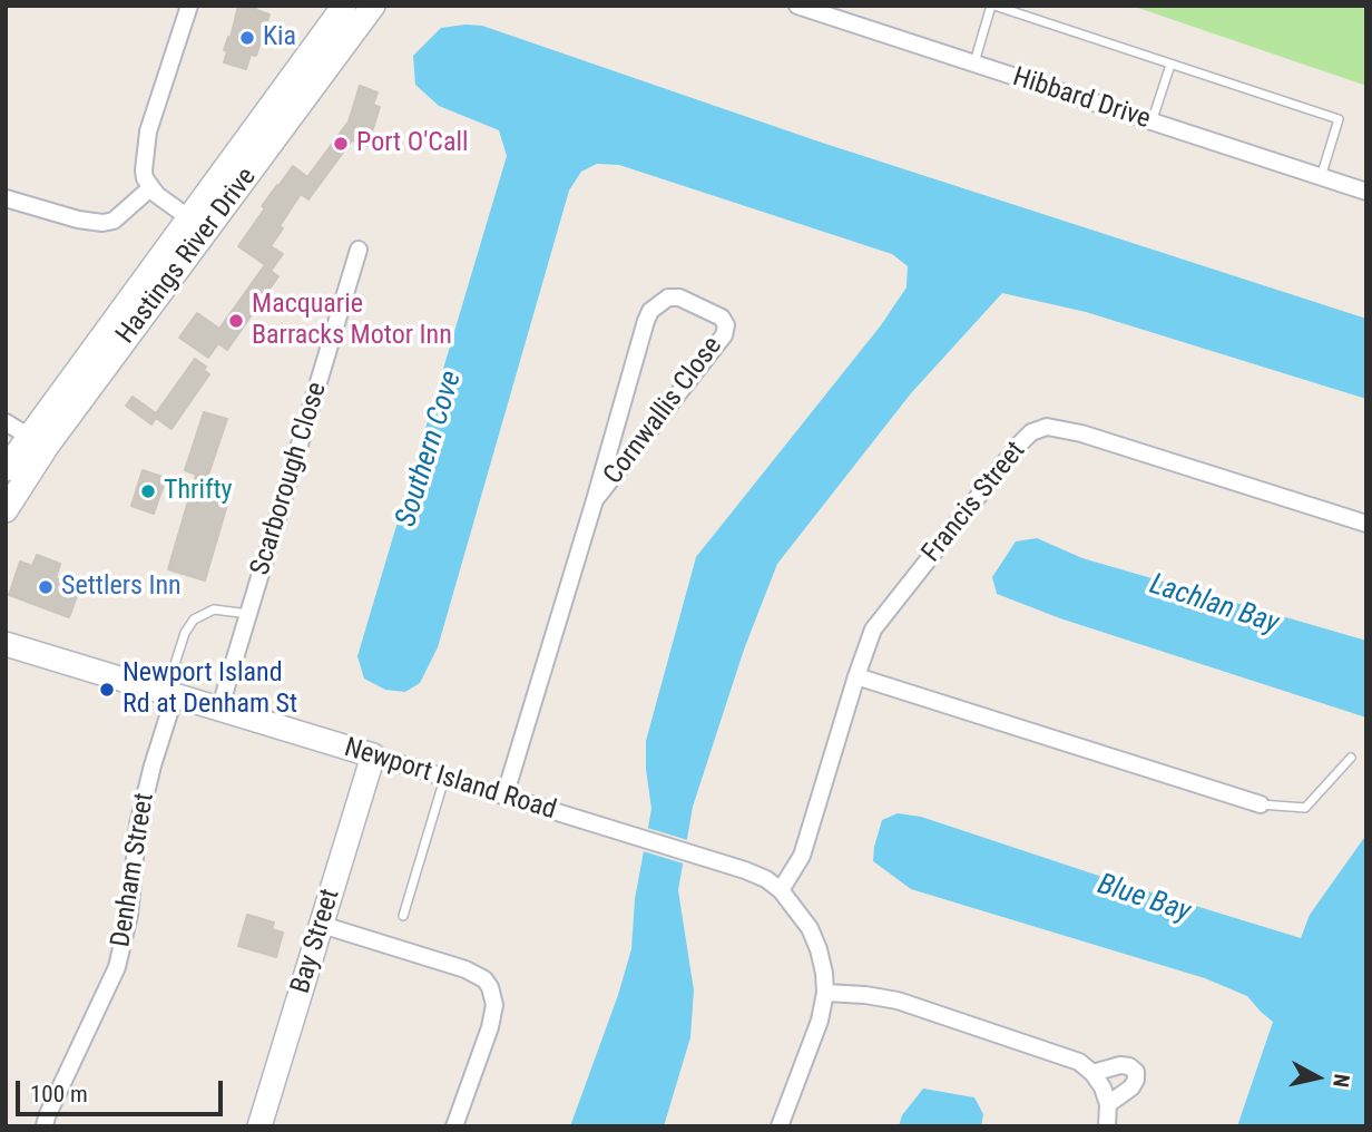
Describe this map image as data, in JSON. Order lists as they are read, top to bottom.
{
  "streets": {
    "main road": ["Hastings River Drive", "Newport Island Road", "Bay Street"],
    "street": [
      "Hibbard Drive",
      "Cornwallis Close",
      "Scarborough Close",
      "Francis Street",
      "Denham Street"
    ]
  },
  "crossings": [
    ["Cornwallis Close", "Newport Island Road"],
    ["Scarborough Close", "Newport Island Road"],
    ["Francis Street", "Newport Island Road"],
    ["Newport Island Road", "Denham Street"],
    ["Newport Island Road", "Bay Street"]
  ],
  "water": ["Southern Cove", "Lachlan Bay", "Blue Bay"],
  "places": [
    "Kia",
    "Port O'Call",
    "Macquarie Barracks Motor Inn",
    "Thrifty",
    "Settlers Inn",
    "Newport Island Rd at Denham St"
  ],
  "scale_bar": "100 m",
  "north": "right"
}
